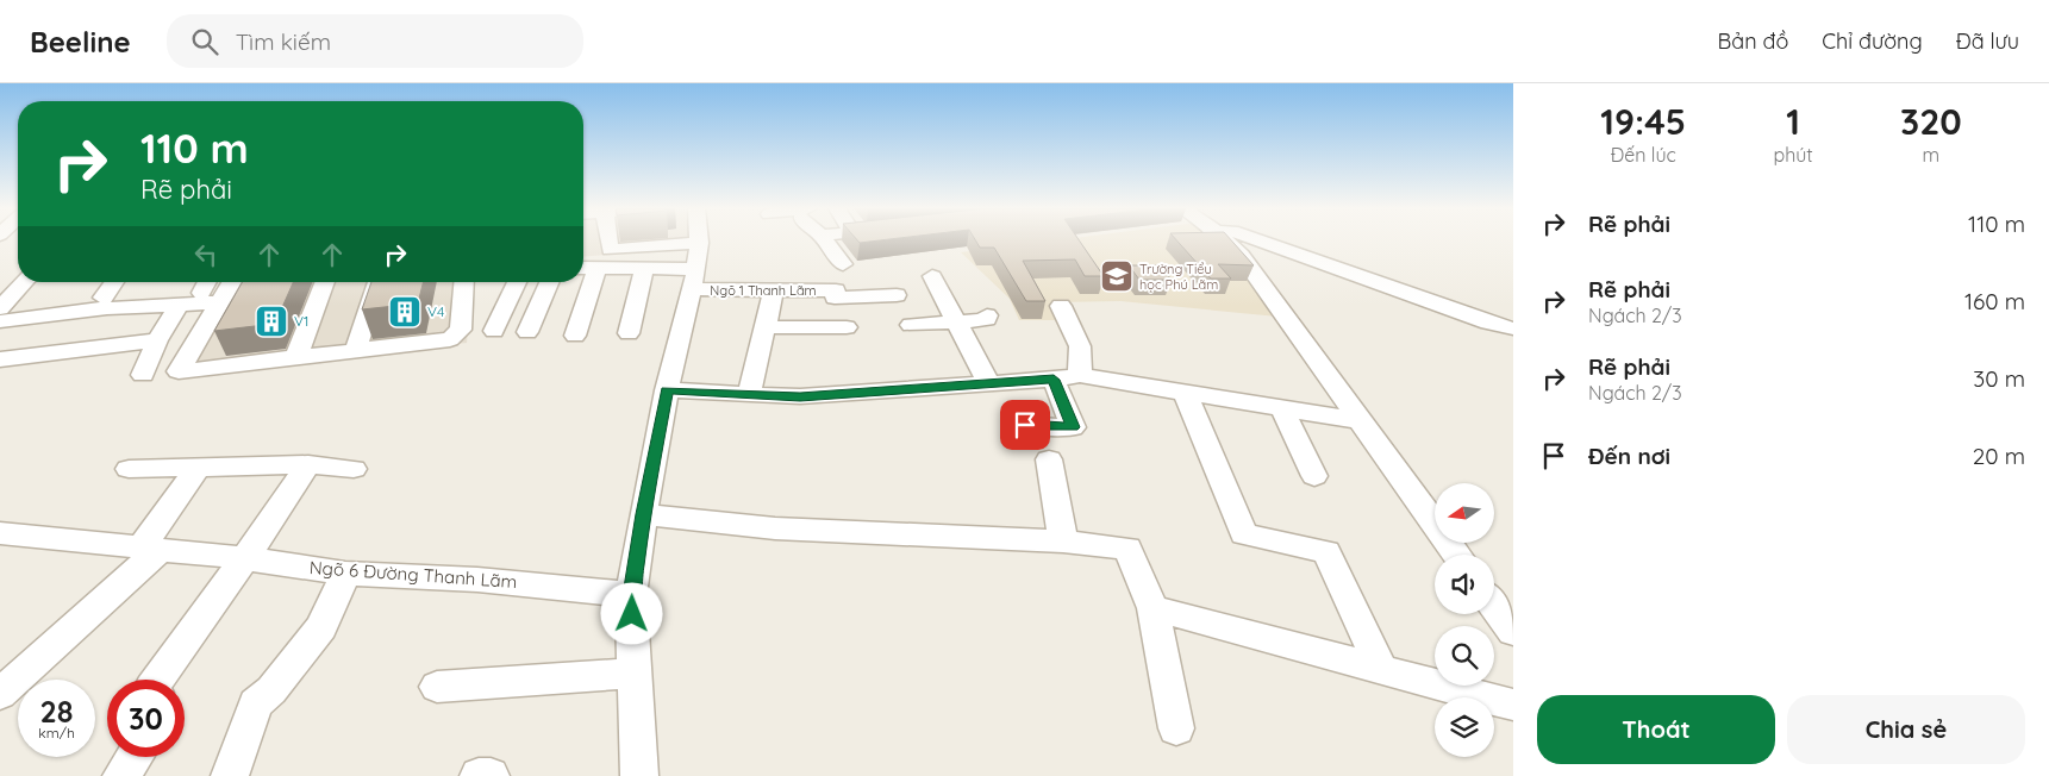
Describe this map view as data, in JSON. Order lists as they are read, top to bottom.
{
  "streets": {
    "street": ["Ngõ 1 Thanh Lãm", "Ngõ 6 Đường Thanh Lãm"]
  },
  "places": {
    "school or university": ["Trường Tiểu học Phú Lãm"],
    "building": ["V4", "V1"]
  },
  "north": "left",
  "page": {
    "header": "Beeline",
    "search": "Tìm kiếm",
    "nav": ["Bản đồ", "Chỉ đường", "Đã lưu"],
    "eta": [
      "19:45",
      "Đến lúc",
      "1",
      "phút",
      "320",
      "m"
    ],
    "turn": ["110 m", "Rẽ phải"],
    "list": [
      {
        "name": "Rẽ phải",
        "value": "110 m"
      },
      {
        "name": "Rẽ phải",
        "note": "Ngách 2/3",
        "value": "160 m"
      },
      {
        "name": "Rẽ phải",
        "note": "Ngách 2/3",
        "value": "30 m"
      },
      {
        "name": "Đến nơi",
        "value": "20 m"
      }
    ],
    "speed": "28 km/h",
    "limit": "30",
    "buttons": ["Thoát", "Chia sẻ"]
  }
}
